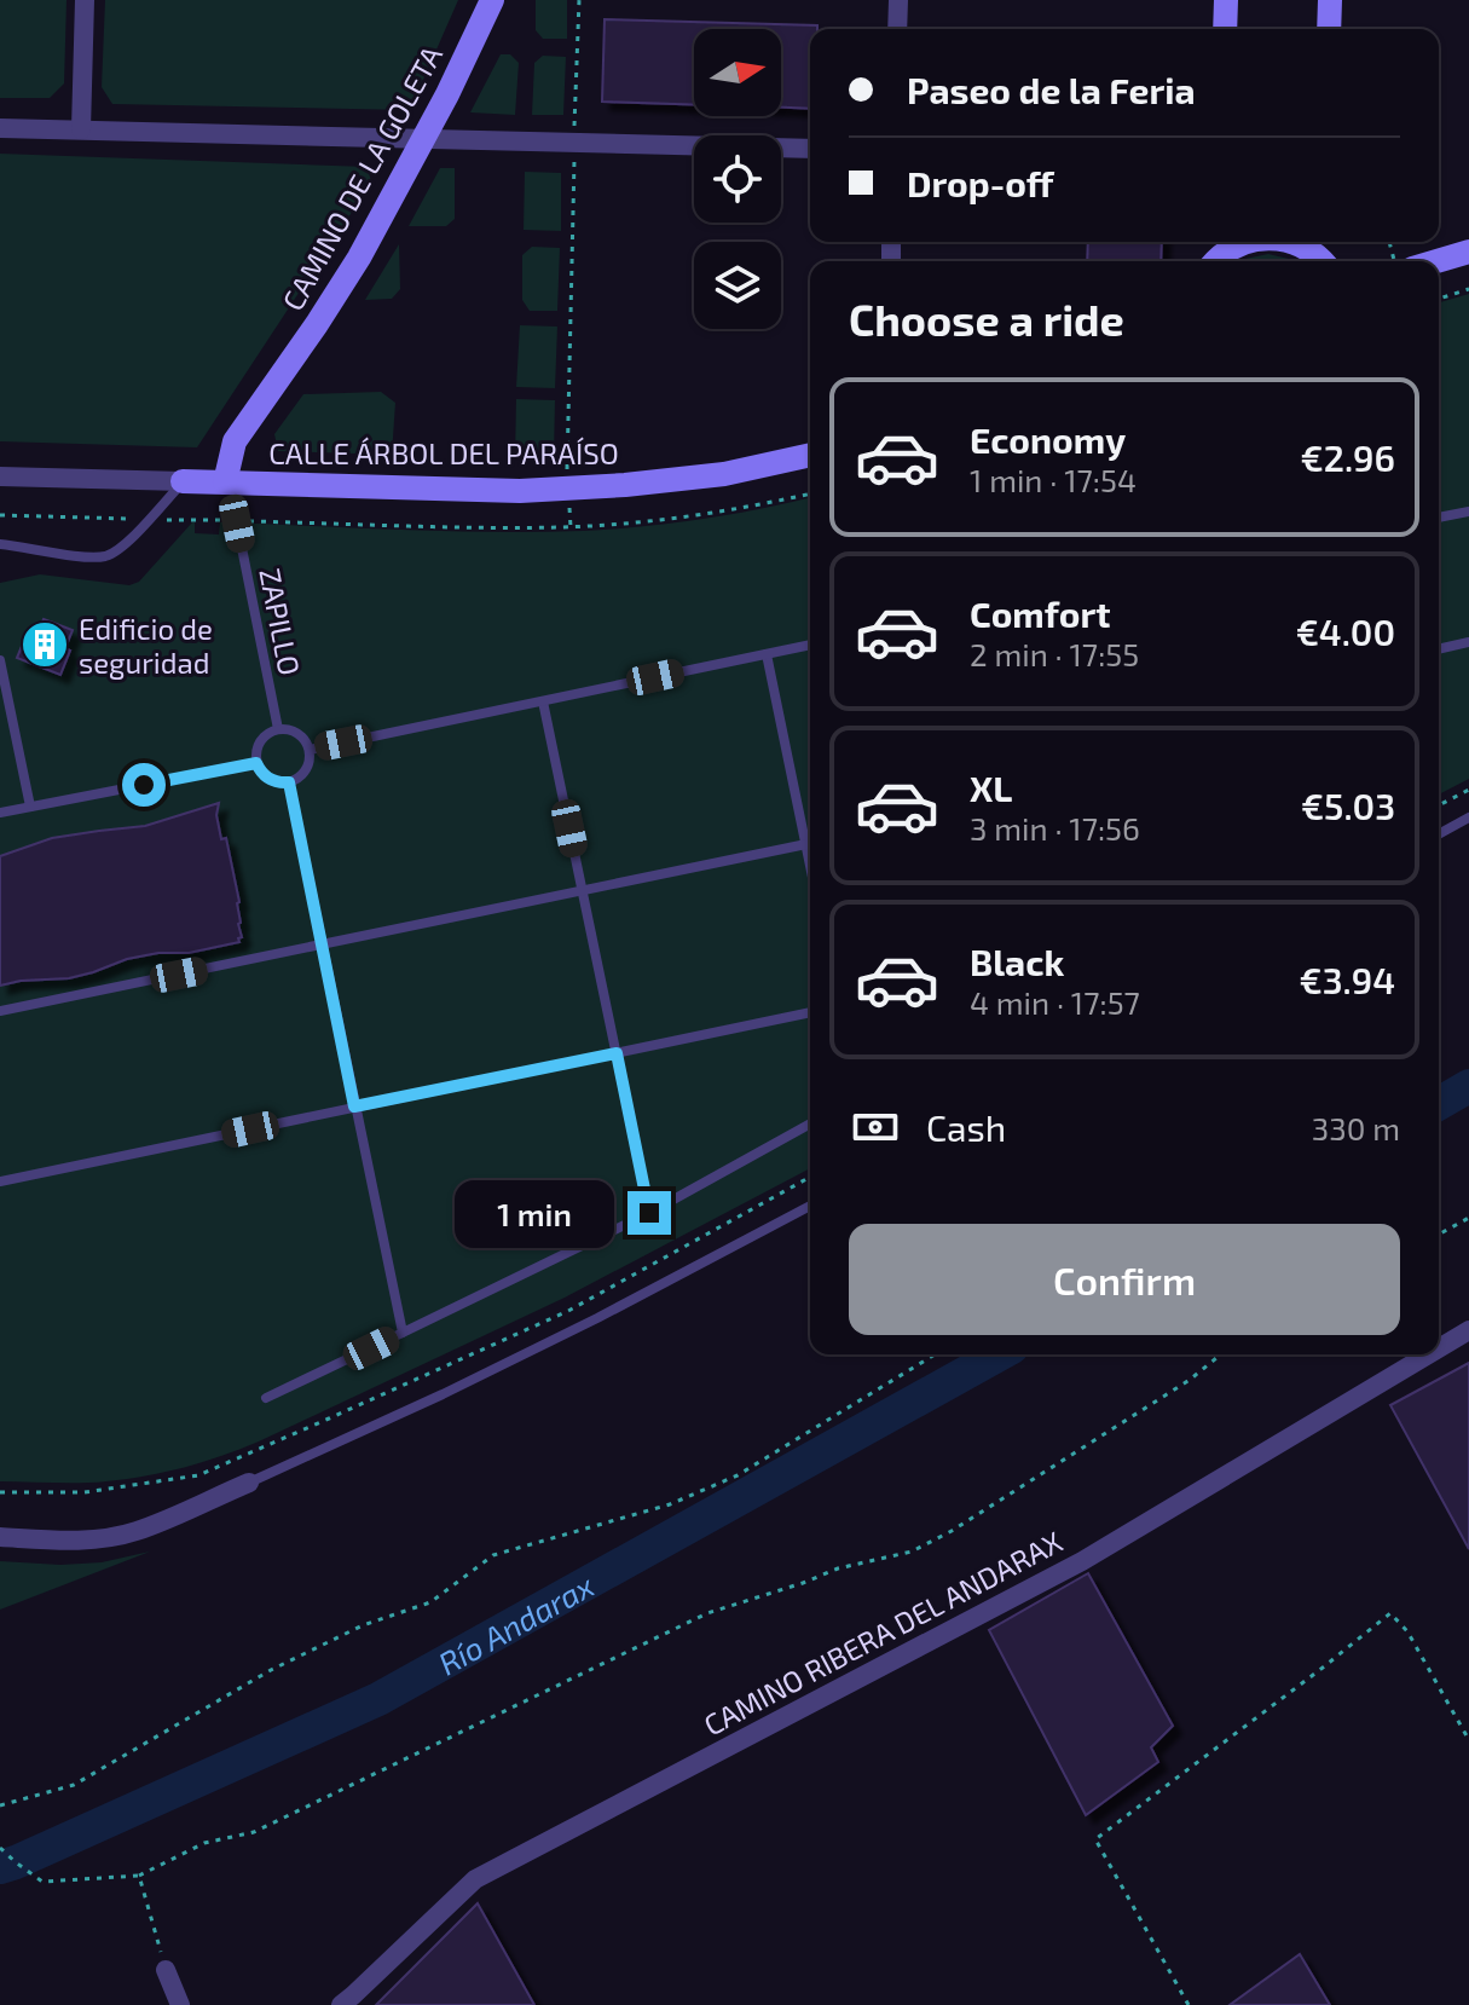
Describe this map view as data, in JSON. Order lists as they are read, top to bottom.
{
  "streets": {
    "street": ["CAMINO DE LA GOLETA", "CALLE ÁRBOL DEL PARAÍSO", "CAMINO RIBERA DEL ANDARAX"],
    "lane": ["ZAPILLO"]
  },
  "crossings": [
    ["CAMINO DE LA GOLETA", "CALLE ÁRBOL DEL PARAÍSO"]
  ],
  "water": ["Río Andarax"],
  "places": {
    "building": ["Edificio de seguridad"]
  },
  "north": "right",
  "page": {
    "banner": ["Paseo de la Feria", "Drop-off"],
    "heading": "Choose a ride",
    "list": [
      {
        "name": "Economy",
        "note": "1 min · 17:54",
        "value": "€2.96"
      },
      {
        "name": "Comfort",
        "note": "2 min · 17:55",
        "value": "€4.00"
      },
      {
        "name": "XL",
        "note": "3 min · 17:56",
        "value": "€5.03"
      },
      {
        "name": "Black",
        "note": "4 min · 17:57",
        "value": "€3.94"
      }
    ],
    "pay": ["Cash", "330 m"],
    "bubble": "1 min",
    "buttons": "Confirm"
  }
}
